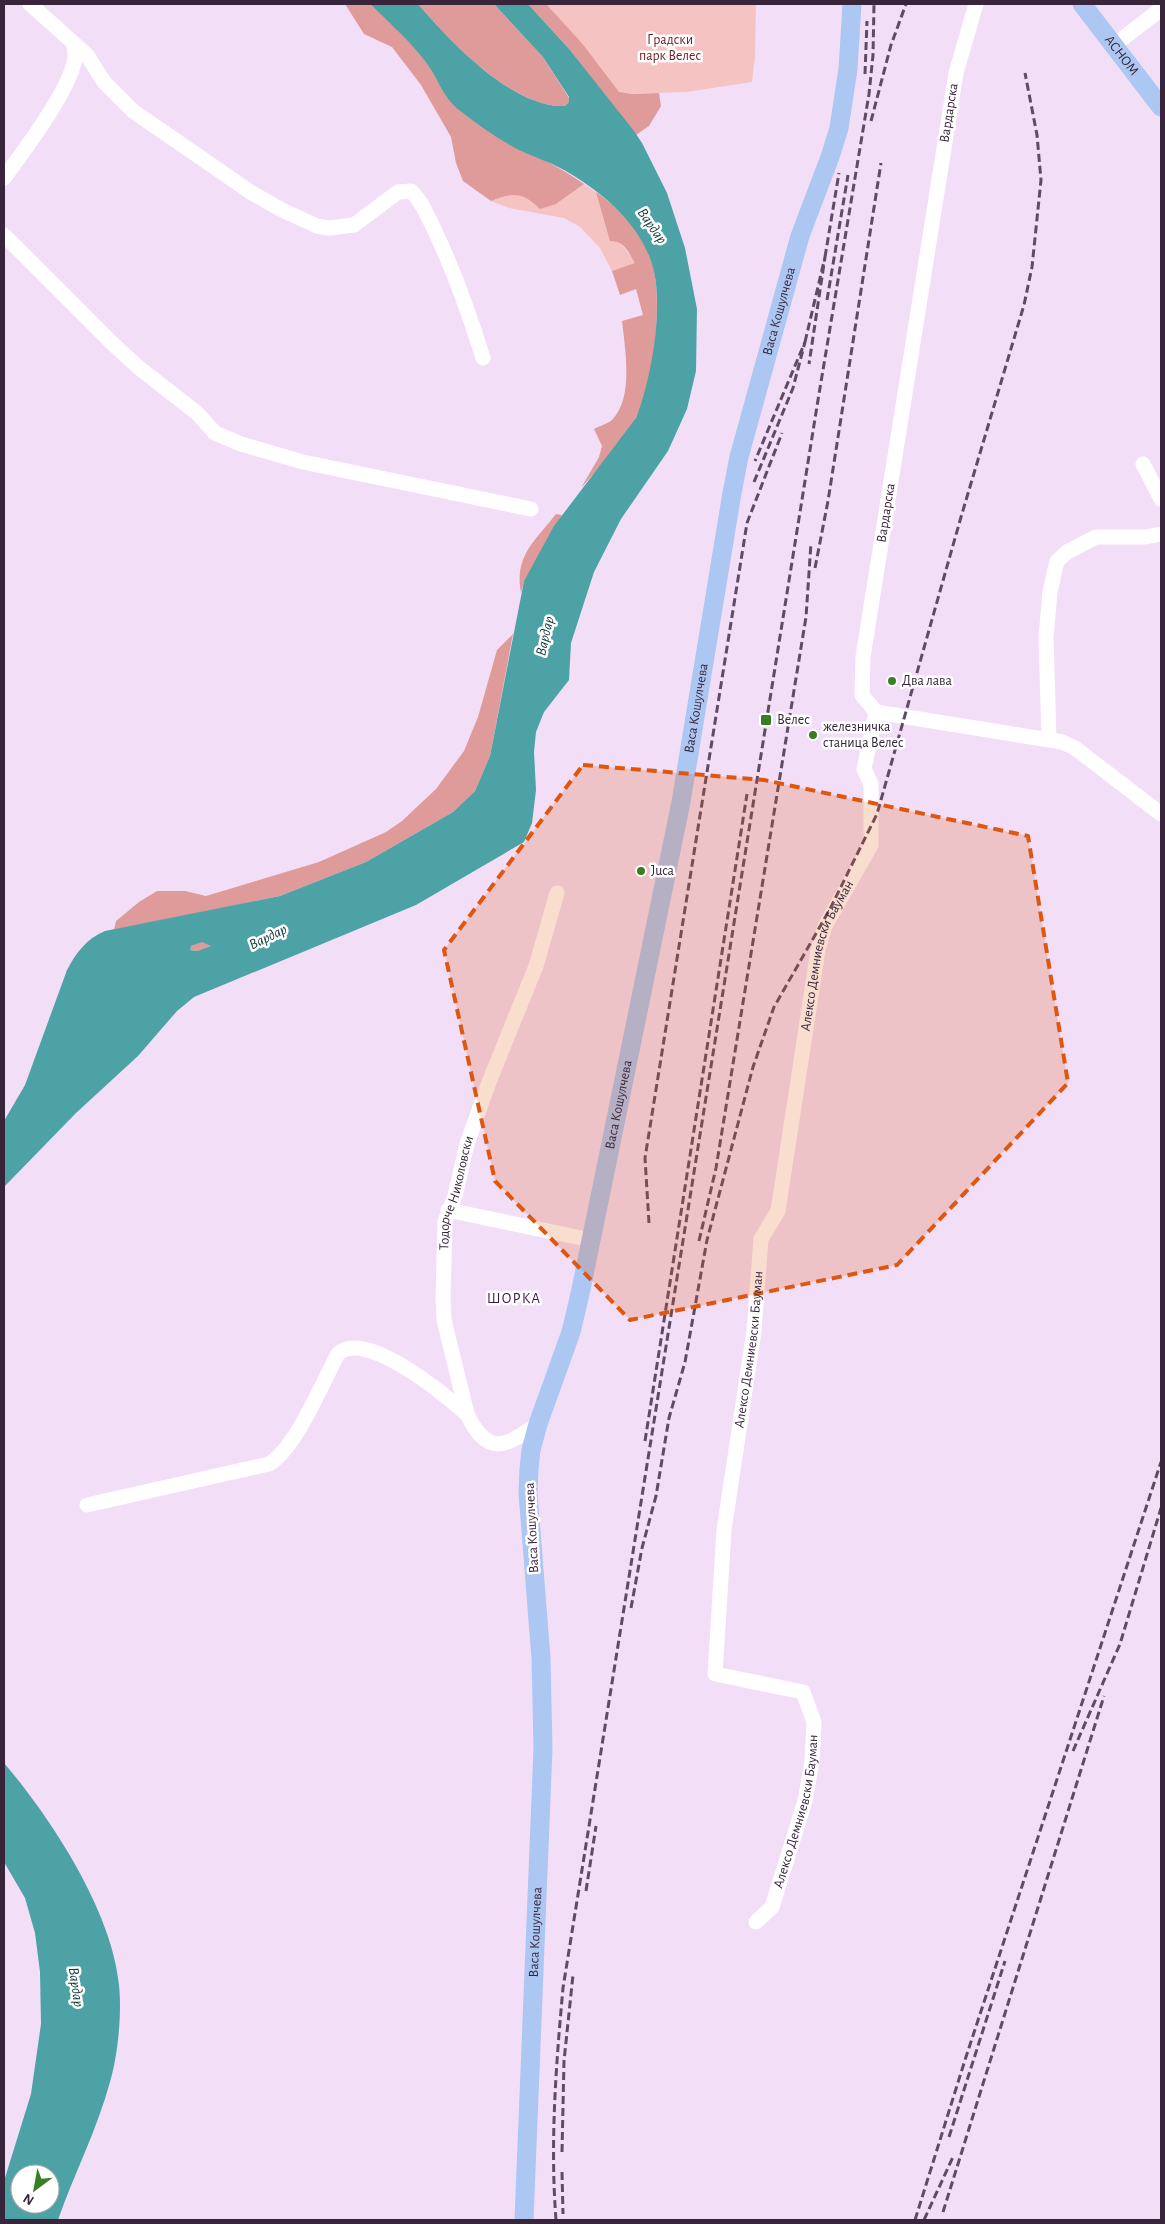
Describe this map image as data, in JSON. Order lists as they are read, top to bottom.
{
  "streets": {
    "main road": ["АСНОМ", "Васа Кошулчева"],
    "street": ["Вардарска", "Алексо Демниевски Бауман", "Тодорче Николовски"]
  },
  "crossings": [
    ["Вардарска", "Алексо Демниевски Бауман"],
    ["Васа Кошулчева", "Тодорче Николовски"]
  ],
  "districts": ["ШОРКА"],
  "water": ["Вардар"],
  "parks": ["Градски парк Велес"],
  "places": {
    "other": ["Два лава", "железничка станица Велес", "Juca"],
    "transit": ["Велес"]
  },
  "north": "bottom left"
}
